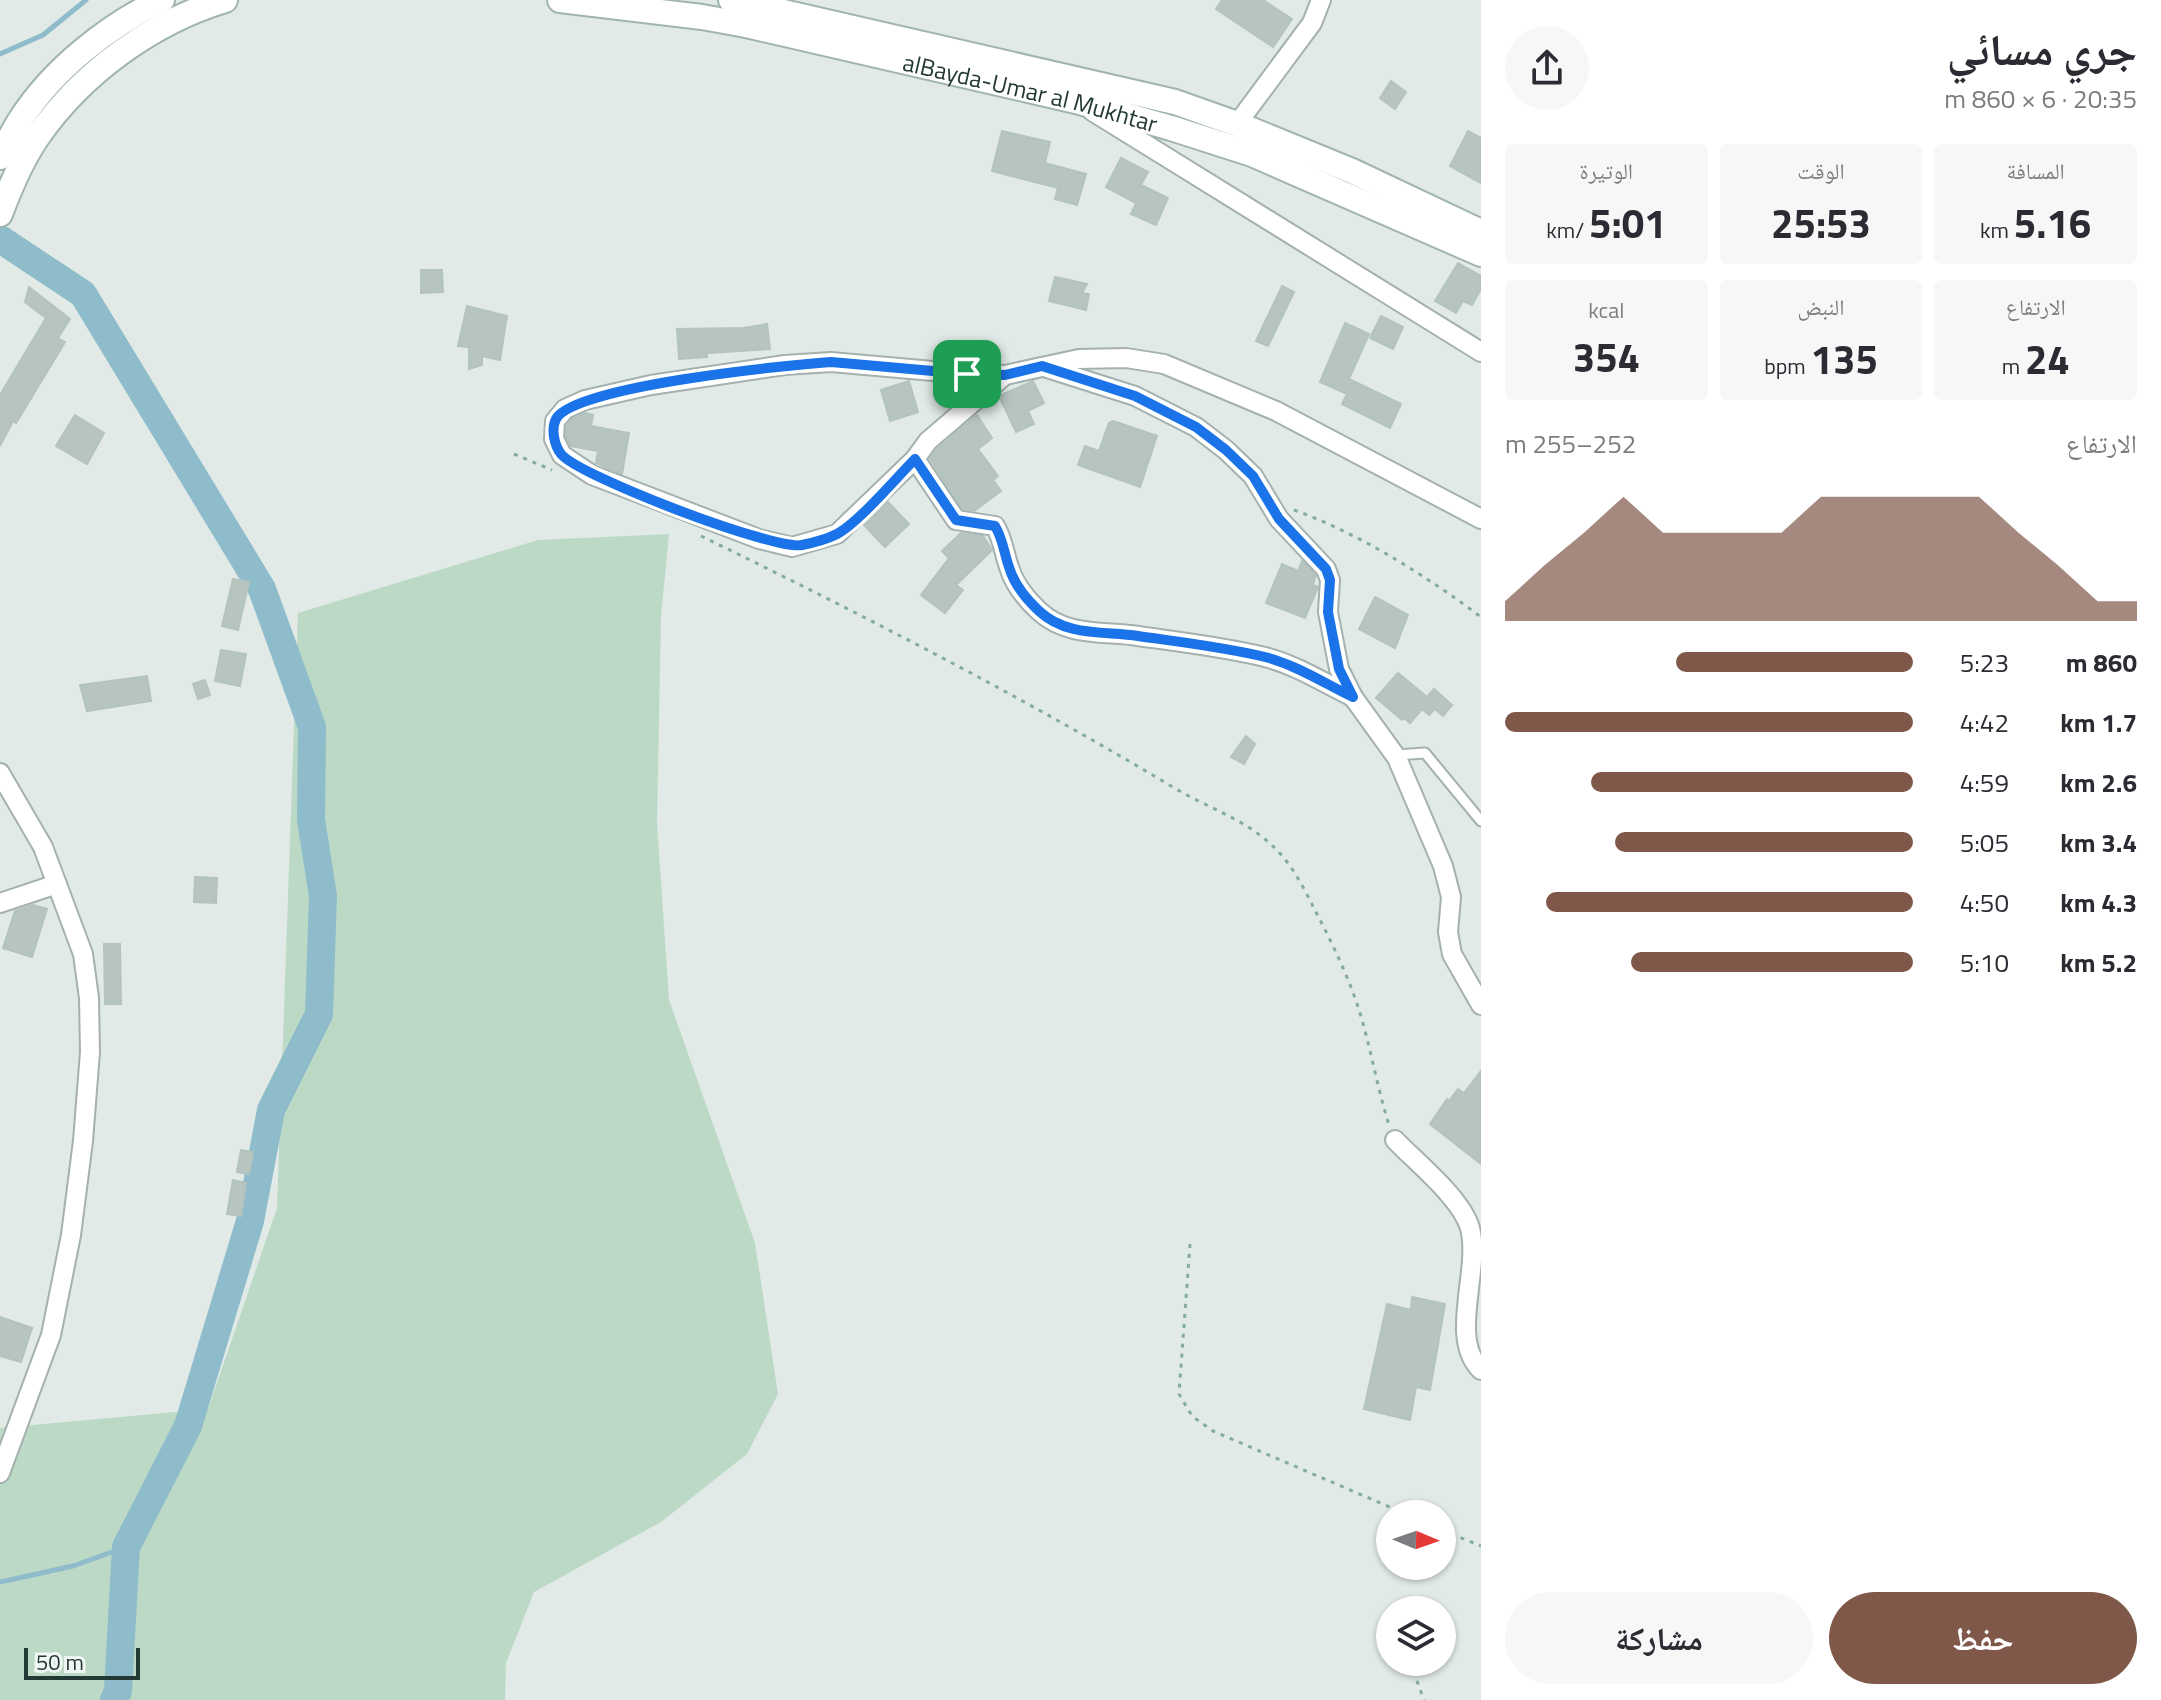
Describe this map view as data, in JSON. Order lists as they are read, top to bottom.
{
  "streets": {
    "main road": ["alBayda-Umar al Mukhtar"]
  },
  "scale_bar": "50 m",
  "north": "right",
  "page": {
    "heading": ["جري مسائي", "20:35 · 6 × 860 m"],
    "stats": [
      ["المسافة", "5.16 km"],
      ["الوقت", "25:53"],
      ["الوتيرة", "5:01 /km"],
      ["الارتفاع", "24 m"],
      ["النبض", "135 bpm"],
      ["kcal", "354"]
    ],
    "chart": ["الارتفاع", "252–255 m"],
    "list": [
      {
        "name": "860 m",
        "note": "5:23"
      },
      {
        "name": "1.7 km",
        "note": "4:42"
      },
      {
        "name": "2.6 km",
        "note": "4:59"
      },
      {
        "name": "3.4 km",
        "note": "5:05"
      },
      {
        "name": "4.3 km",
        "note": "4:50"
      },
      {
        "name": "5.2 km",
        "note": "5:10"
      }
    ],
    "buttons": ["حفظ", "مشاركة"],
    "scale": "50 m"
  }
}
